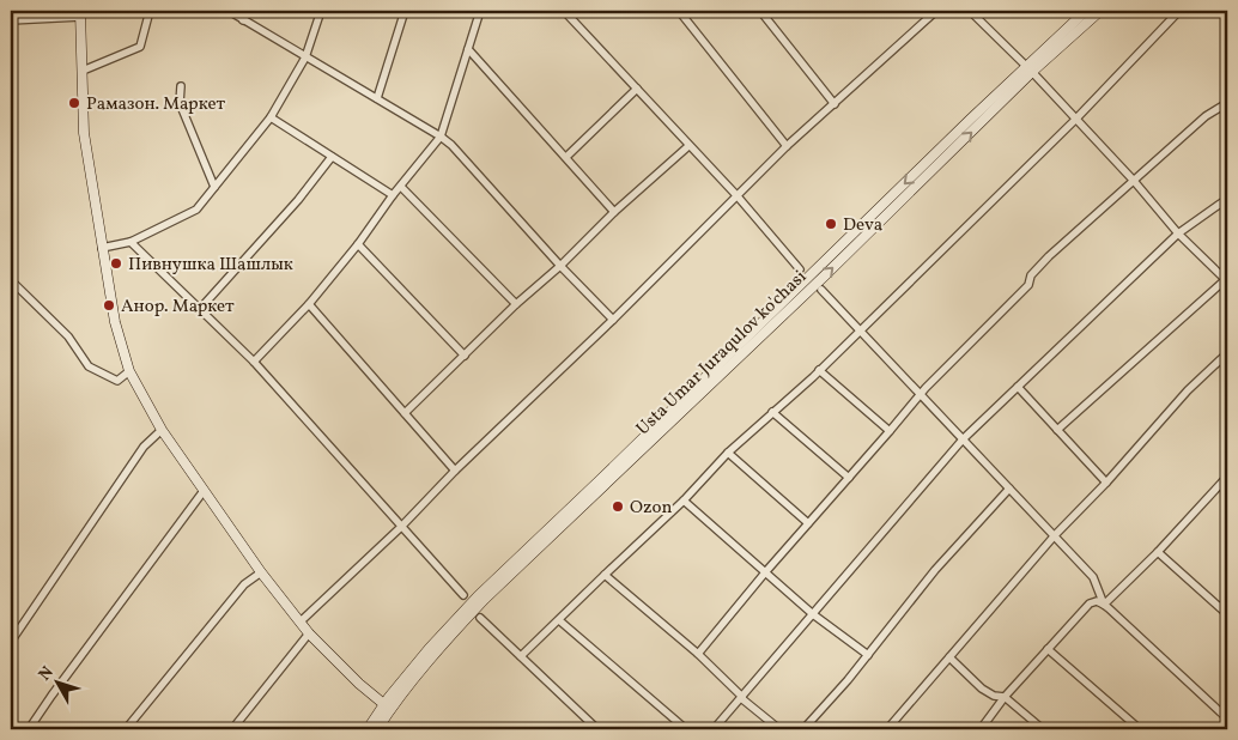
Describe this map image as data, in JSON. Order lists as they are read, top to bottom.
{
  "streets": {
    "main road": ["Usta Umar Juraqulov ko'chasi"]
  },
  "places": [
    "Рамазон. Маркет",
    "Deva",
    "Пивнушка Шашлык",
    "Анор. Маркет",
    "Ozon"
  ],
  "north": "top left"
}
